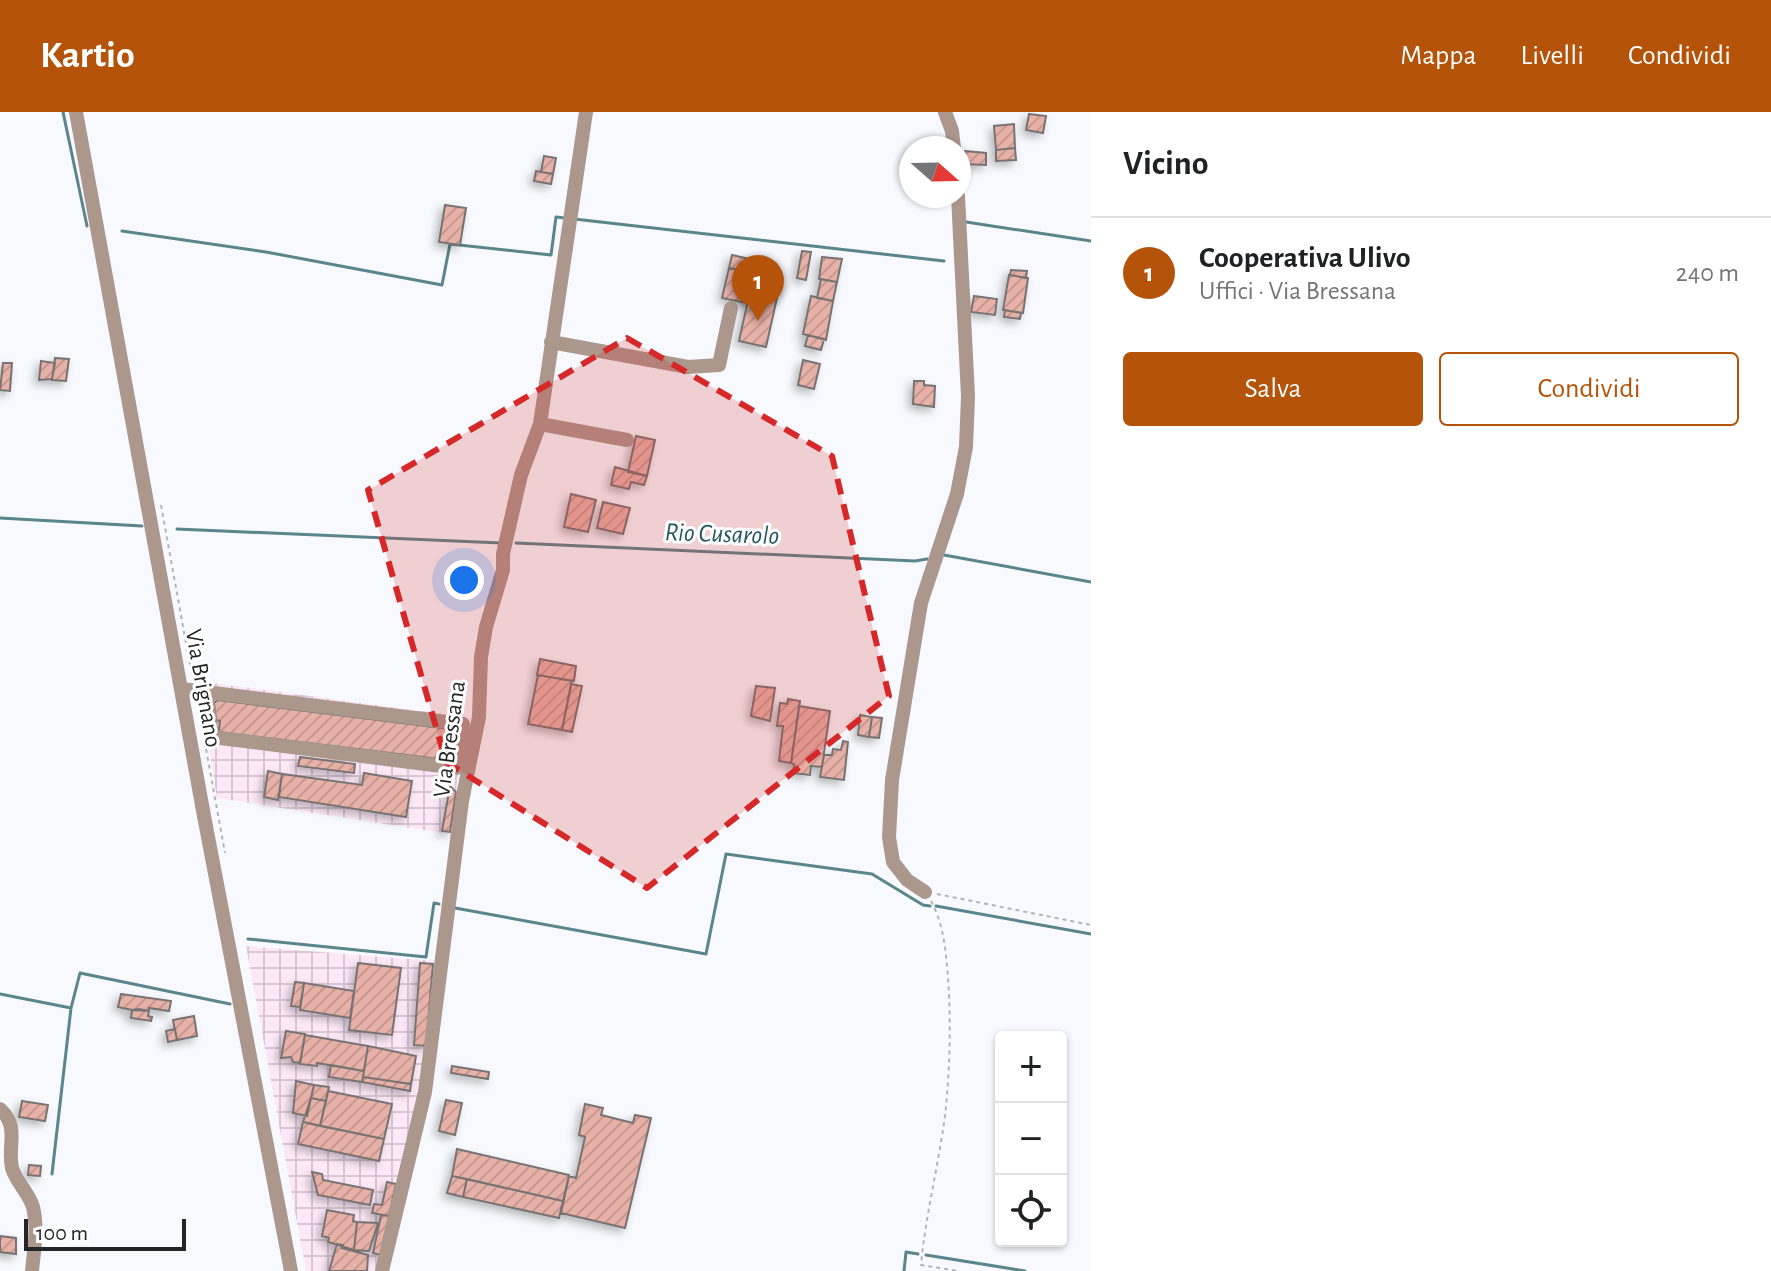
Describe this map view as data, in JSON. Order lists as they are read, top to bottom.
{
  "streets": {
    "street": ["Via Brignano", "Via Bressana"]
  },
  "water": ["Rio Cusarolo"],
  "scale_bar": "100 m",
  "north": "right",
  "page": {
    "header": "Kartio",
    "nav": ["Mappa", "Livelli", "Condividi"],
    "heading": "Vicino",
    "list": [
      {
        "mark": "1",
        "name": "Cooperativa Ulivo",
        "note": "Uffici · Via Bressana",
        "value": "240 m"
      }
    ],
    "pins": "1",
    "buttons": ["Salva", "Condividi"],
    "map_buttons": ["+", "−"],
    "scale": "100 m"
  }
}
